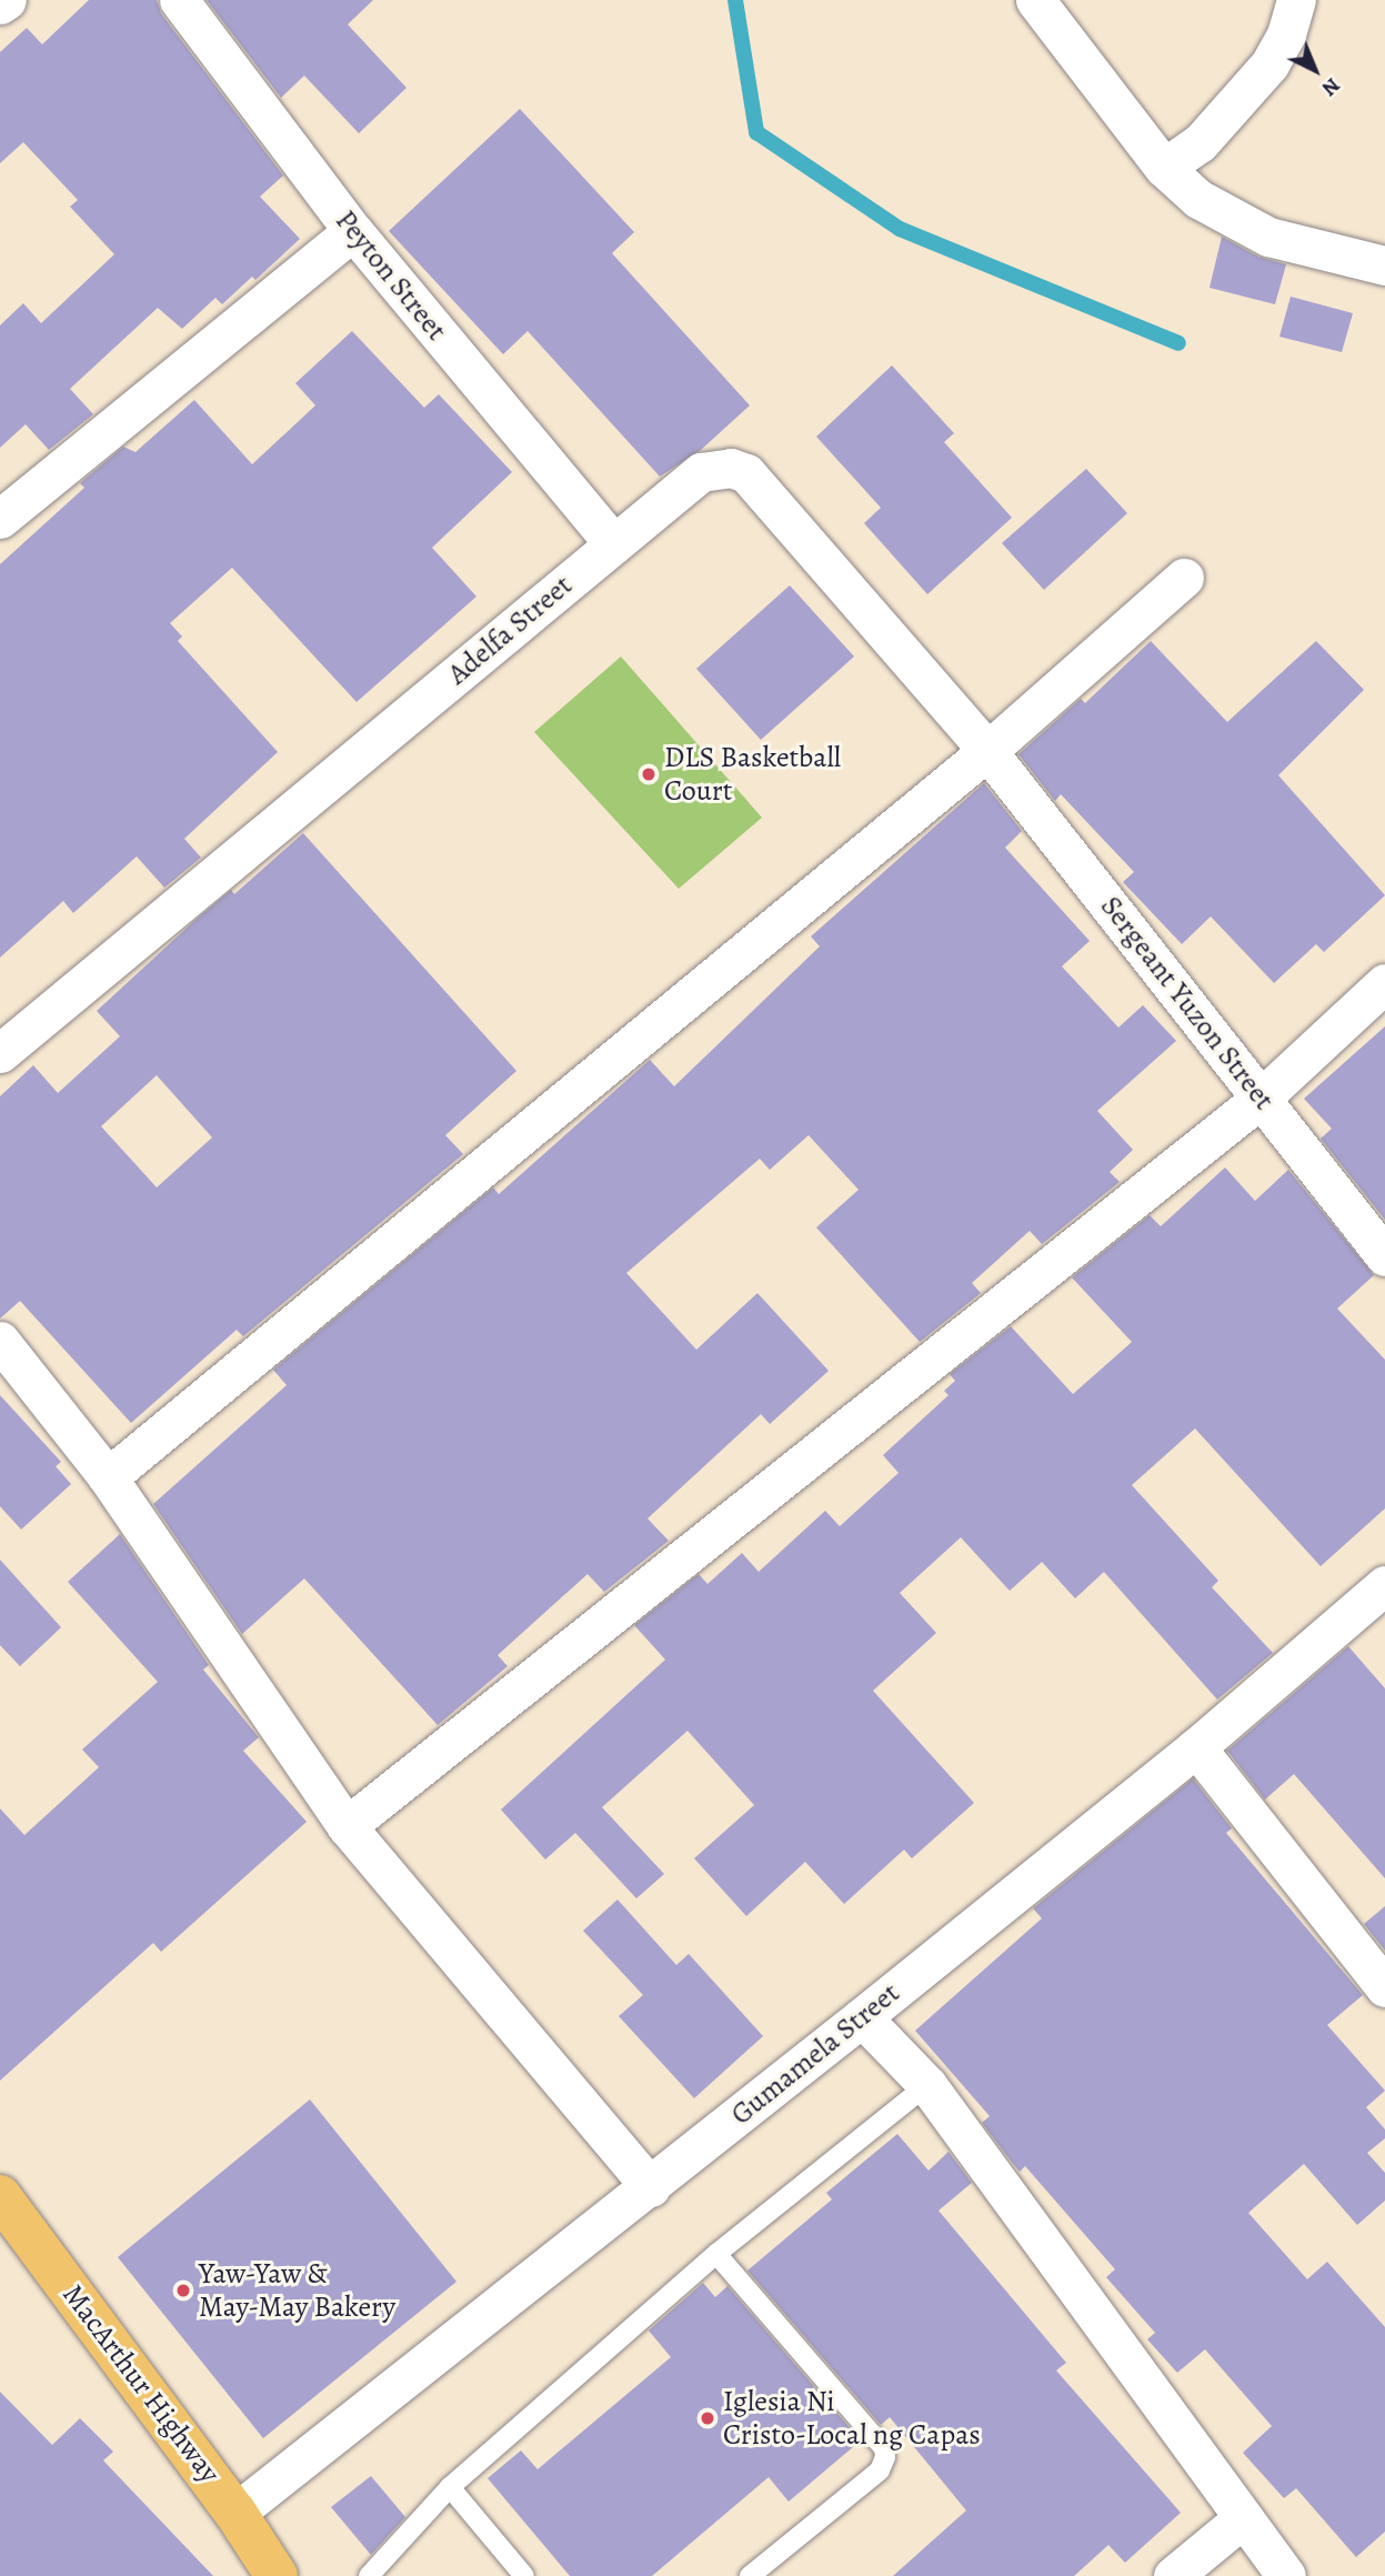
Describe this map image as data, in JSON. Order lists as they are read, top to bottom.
{
  "streets": {
    "highway": ["MacArthur Highway"],
    "street": [
      "Peyton Street",
      "Adelfa Street",
      "Sergeant Yuzon Street",
      "Gumamela Street"
    ]
  },
  "crossings": [
    ["Peyton Street", "Adelfa Street"],
    ["Adelfa Street", "Sergeant Yuzon Street"],
    ["Gumamela Street", "MacArthur Highway"]
  ],
  "places": ["DLS Basketball Court", "Yaw-Yaw & May-May Bakery", "Iglesia Ni Cristo-Local ng Capas"],
  "north": "bottom right"
}
